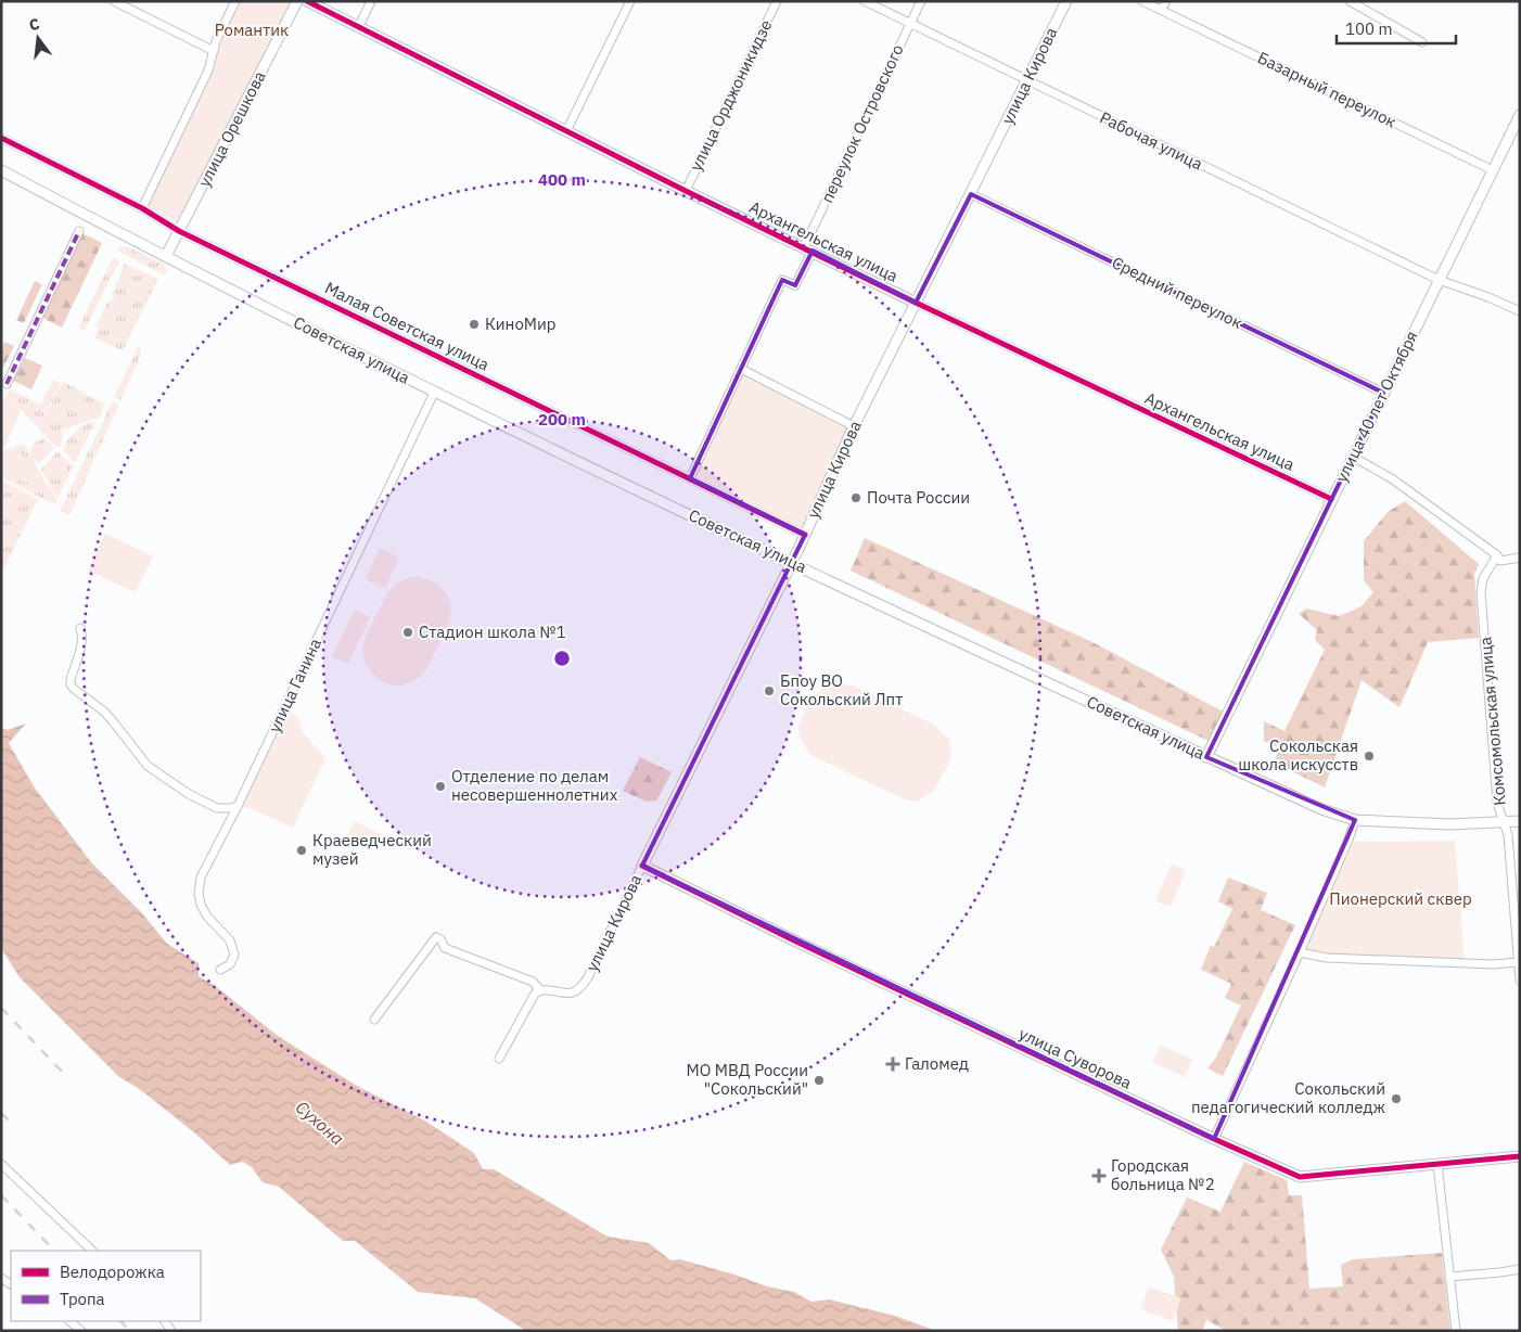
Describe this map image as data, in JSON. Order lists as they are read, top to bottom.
{
  "streets": {
    "street": [
      "улица Кирова",
      "Базарный переулок",
      "улица Орджоникидзе",
      "переулок Островского",
      "улица Орешкова",
      "Рабочая улица",
      "Архангельская улица",
      "Средний переулок",
      "Малая Советская улица",
      "Советская улица",
      "улица 40 лет Октября",
      "улица Ганина",
      "Комсомольская улица",
      "улица Суворова"
    ]
  },
  "crossings": [
    ["улица Кирова", "Рабочая улица"],
    ["улица Кирова", "Архангельская улица"],
    ["улица Кирова", "Средний переулок"],
    ["улица Кирова", "Малая Советская улица"],
    ["улица Кирова", "Советская улица"],
    ["улица Кирова", "улица Суворова"],
    ["Базарный переулок", "улица 40 лет Октября"],
    ["улица Орджоникидзе", "Архангельская улица"],
    ["переулок Островского", "Рабочая улица"],
    ["переулок Островского", "Архангельская улица"],
    ["переулок Островского", "Малая Советская улица"],
    ["улица Орешкова", "Малая Советская улица"],
    ["улица Орешкова", "Советская улица"],
    ["Рабочая улица", "улица 40 лет Октября"],
    ["Архангельская улица", "улица 40 лет Октября"],
    ["Средний переулок", "улица 40 лет Октября"],
    ["Советская улица", "улица 40 лет Октября"],
    ["Советская улица", "улица Ганина"],
    ["Советская улица", "Комсомольская улица"]
  ],
  "water": ["Сухона"],
  "parks": ["Романтик", "Пионерский сквер"],
  "places": {
    "other": [
      "КиноМир",
      "Почта России",
      "Стадион школа №1",
      "Бпоу ВО Сокольский Лпт",
      "Сокольская школа искусств",
      "Отделение по делам несовершеннолетних",
      "Краеведческий музей",
      "МО МВД России \"Сокольский\"",
      "Сокольский педагогический колледж"
    ],
    "health": ["Галомед", "Городская больница №2"]
  },
  "legend": ["Велодорожка", "Тропа"],
  "scale_bar": "100 m",
  "north": "top",
  "rings": ["400 m", "200 m"]
}
